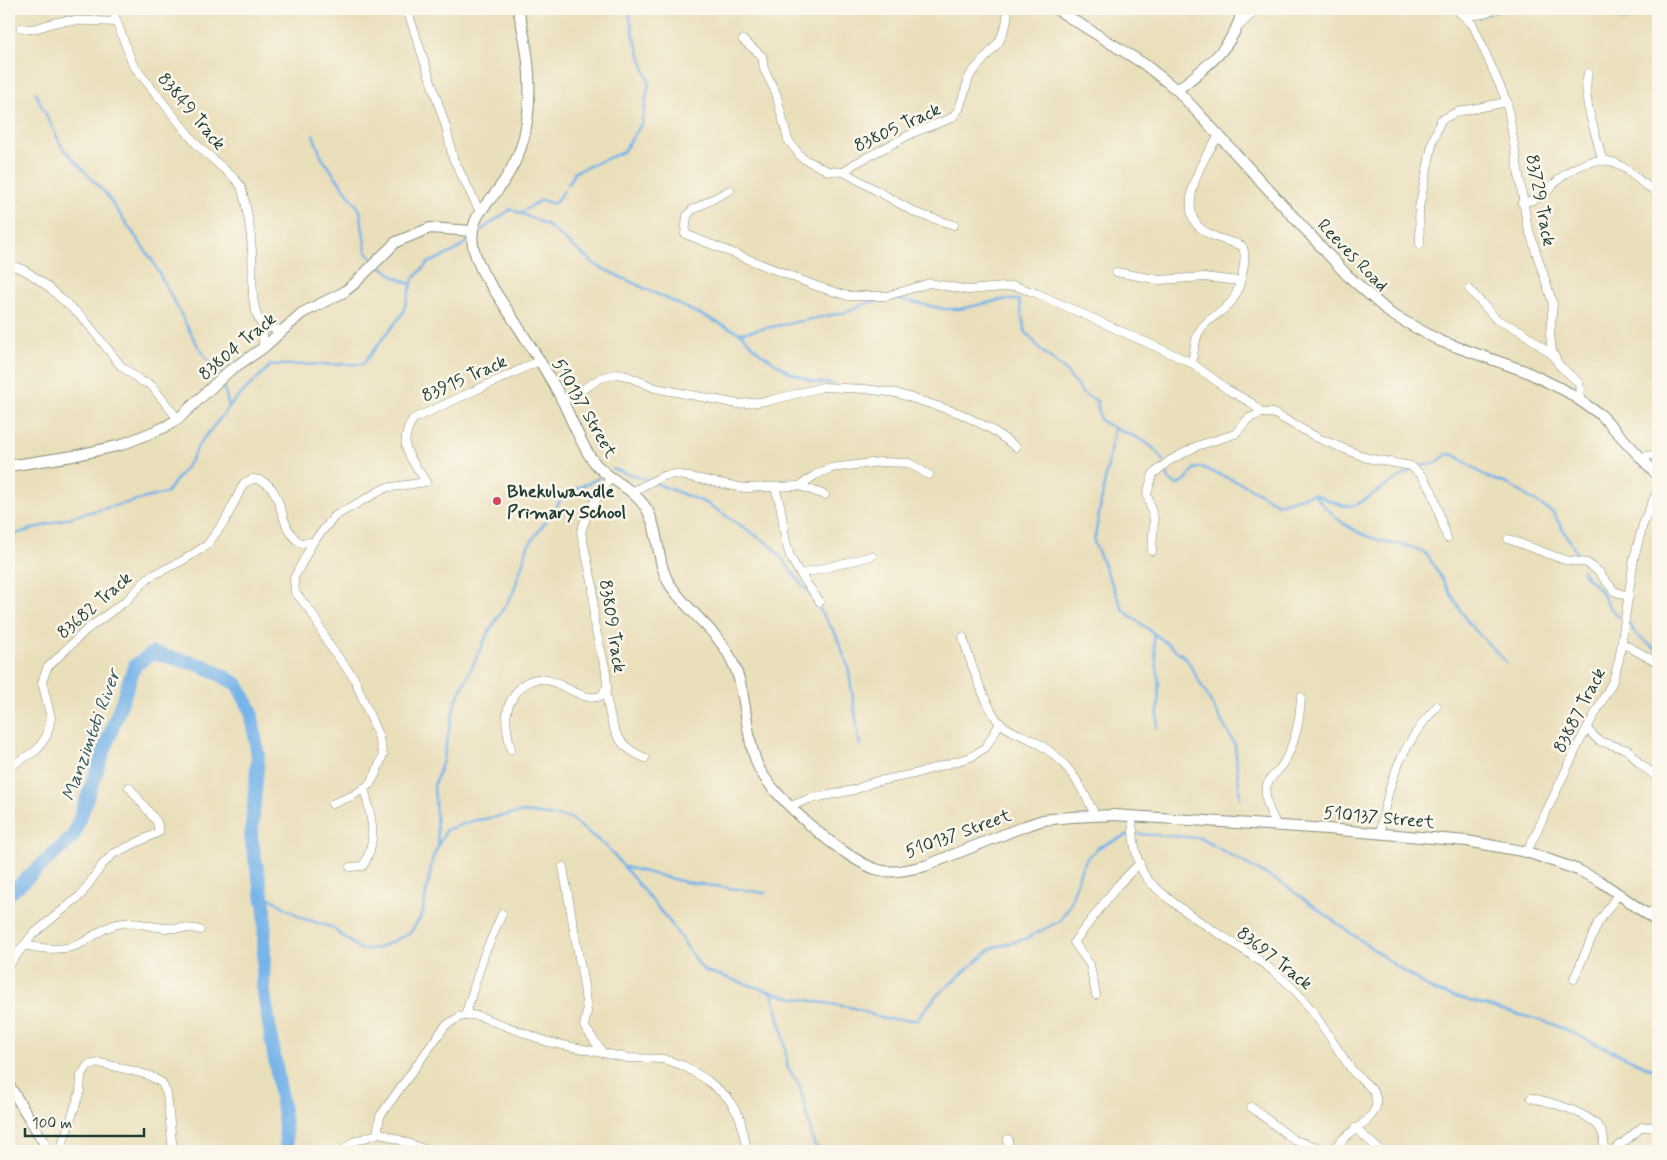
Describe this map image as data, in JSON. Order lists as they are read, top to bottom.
{
  "streets": {
    "street": [
      "83849 Track",
      "83805 Track",
      "83729 Track",
      "Reeves Road",
      "83804 Track",
      "83915 Track",
      "510137 Street",
      "83682 Track",
      "83809 Track",
      "83887 Track",
      "83697 Track"
    ]
  },
  "crossings": [
    ["83804 Track", "510137 Street"],
    ["83915 Track", "510137 Street"],
    ["83915 Track", "83682 Track"],
    ["510137 Street", "83809 Track"],
    ["510137 Street", "83887 Track"],
    ["510137 Street", "83697 Track"]
  ],
  "water": ["Manzimtoti River"],
  "places": ["Bhekulwandle Primary School"],
  "scale_bar": "100 m"
}
